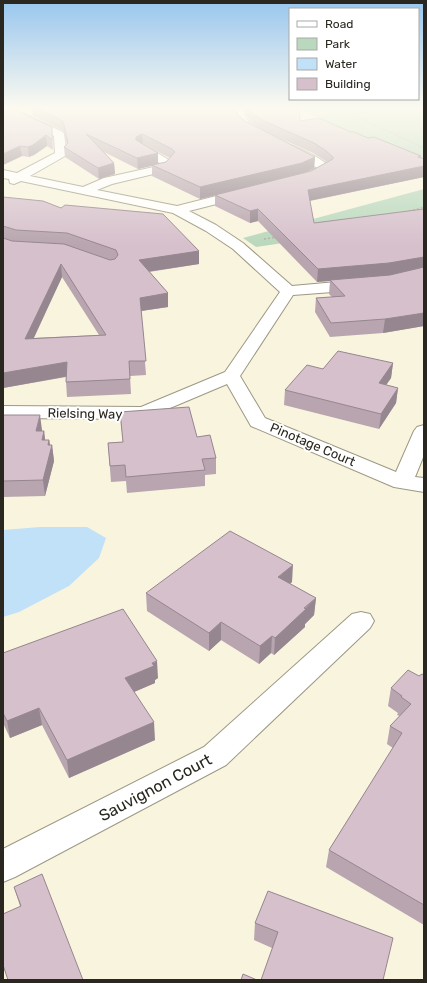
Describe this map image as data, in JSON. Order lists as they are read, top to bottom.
{
  "streets": {
    "street": ["Rielsing Way", "Pinotage Court", "Sauvignon Court"]
  },
  "crossings": [
    ["Rielsing Way", "Pinotage Court"]
  ],
  "legend": [
    "Road",
    "Park",
    "Water",
    "Building"
  ]
}
